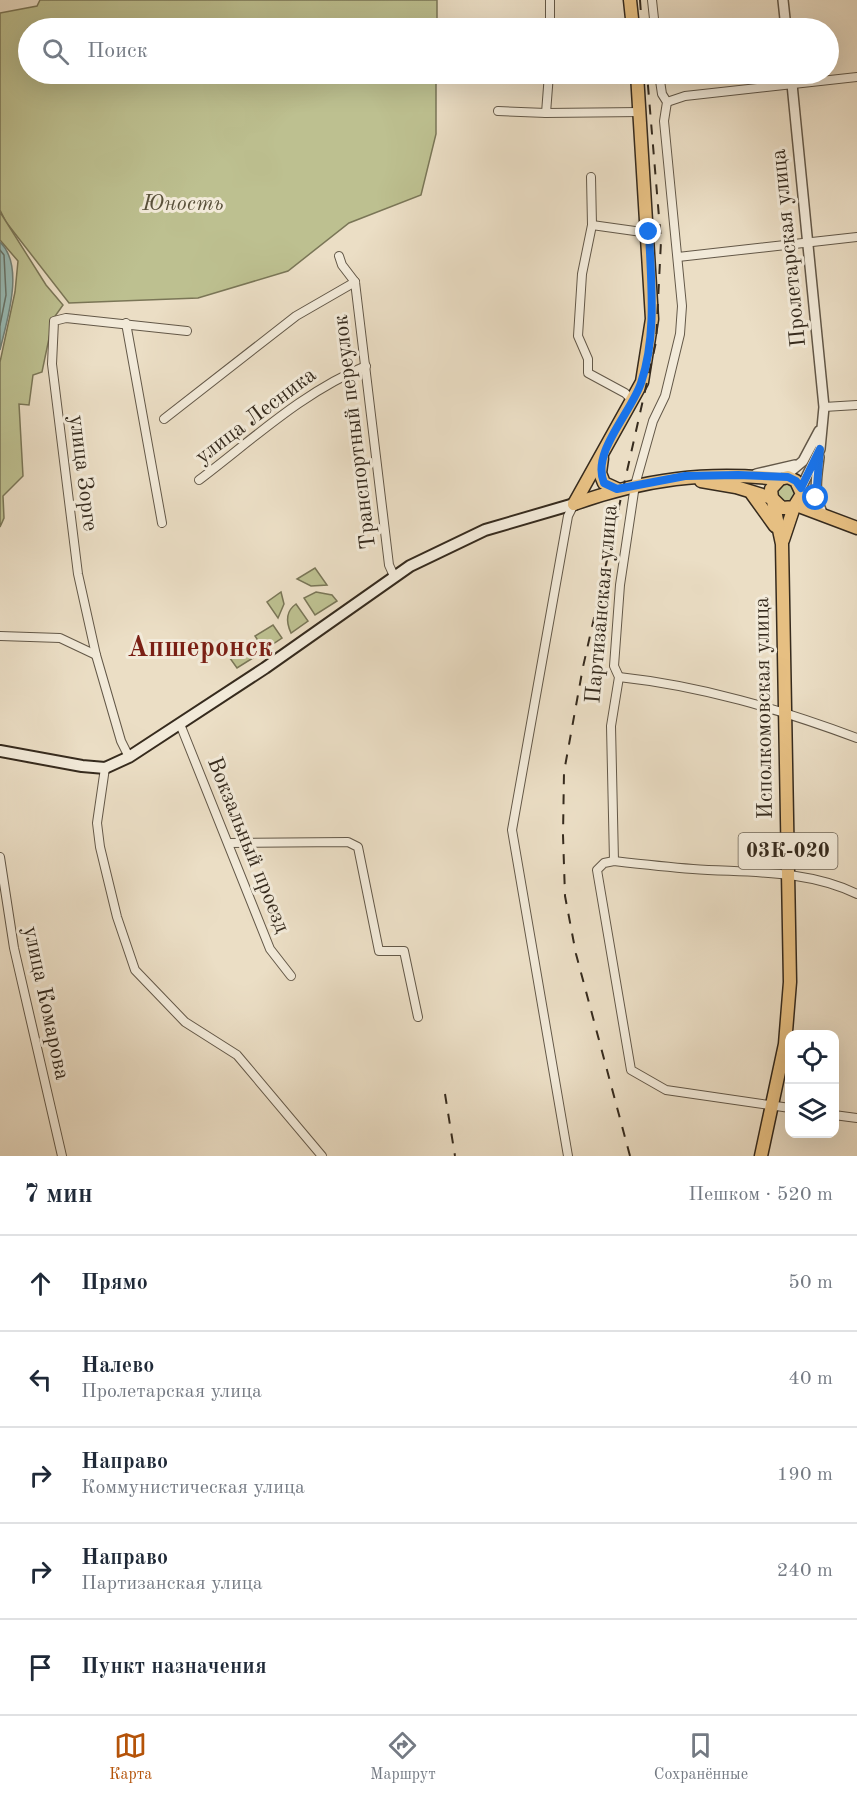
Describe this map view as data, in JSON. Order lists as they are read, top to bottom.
{
  "streets": {
    "main road": ["Исполкомовская улица", "03К-020"],
    "street": [
      "Пролетарская улица",
      "улица Лесника",
      "Транспортный переулок",
      "улица Зорге",
      "Партизанская улица",
      "Вокзальный проезд",
      "улица Комарова"
    ]
  },
  "crossings": [
    ["Пролетарская улица", "Исполкомовская улица"],
    ["улица Лесника", "Транспортный переулок"]
  ],
  "districts": ["Апшеронск"],
  "parks": ["Юность"],
  "page": {
    "search": "Поиск",
    "heading": ["7 мин", "Пешком · 520 m"],
    "list": [
      ["Прямо", "50 m"],
      ["Налево", "Пролетарская улица", "40 m"],
      ["Направо", "Коммунистическая улица", "190 m"],
      ["Направо", "Партизанская улица", "240 m"],
      "Пункт назначения"
    ],
    "nav": ["Карта", "Маршрут", "Сохранённые"]
  }
}
